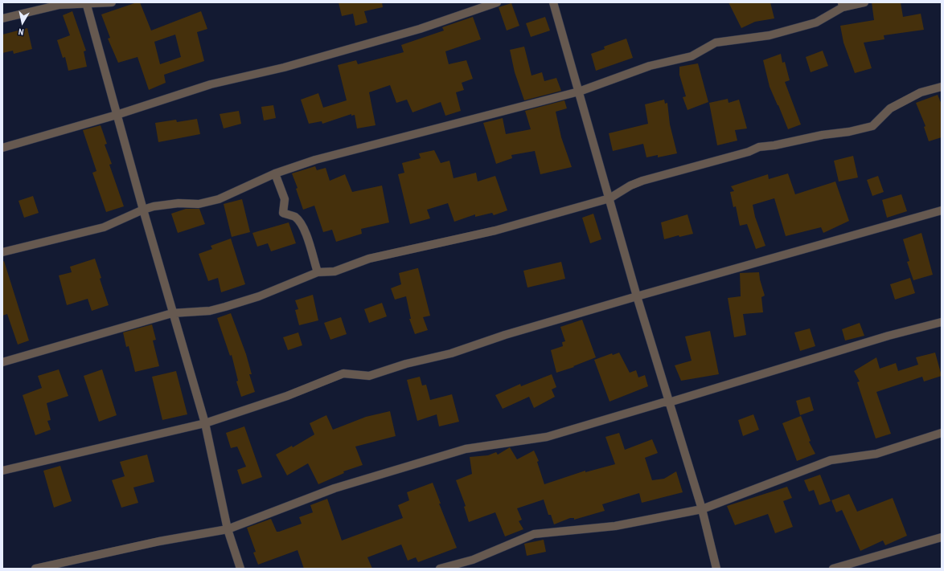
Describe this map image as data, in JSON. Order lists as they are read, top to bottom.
{
  "north": "bottom"
}
